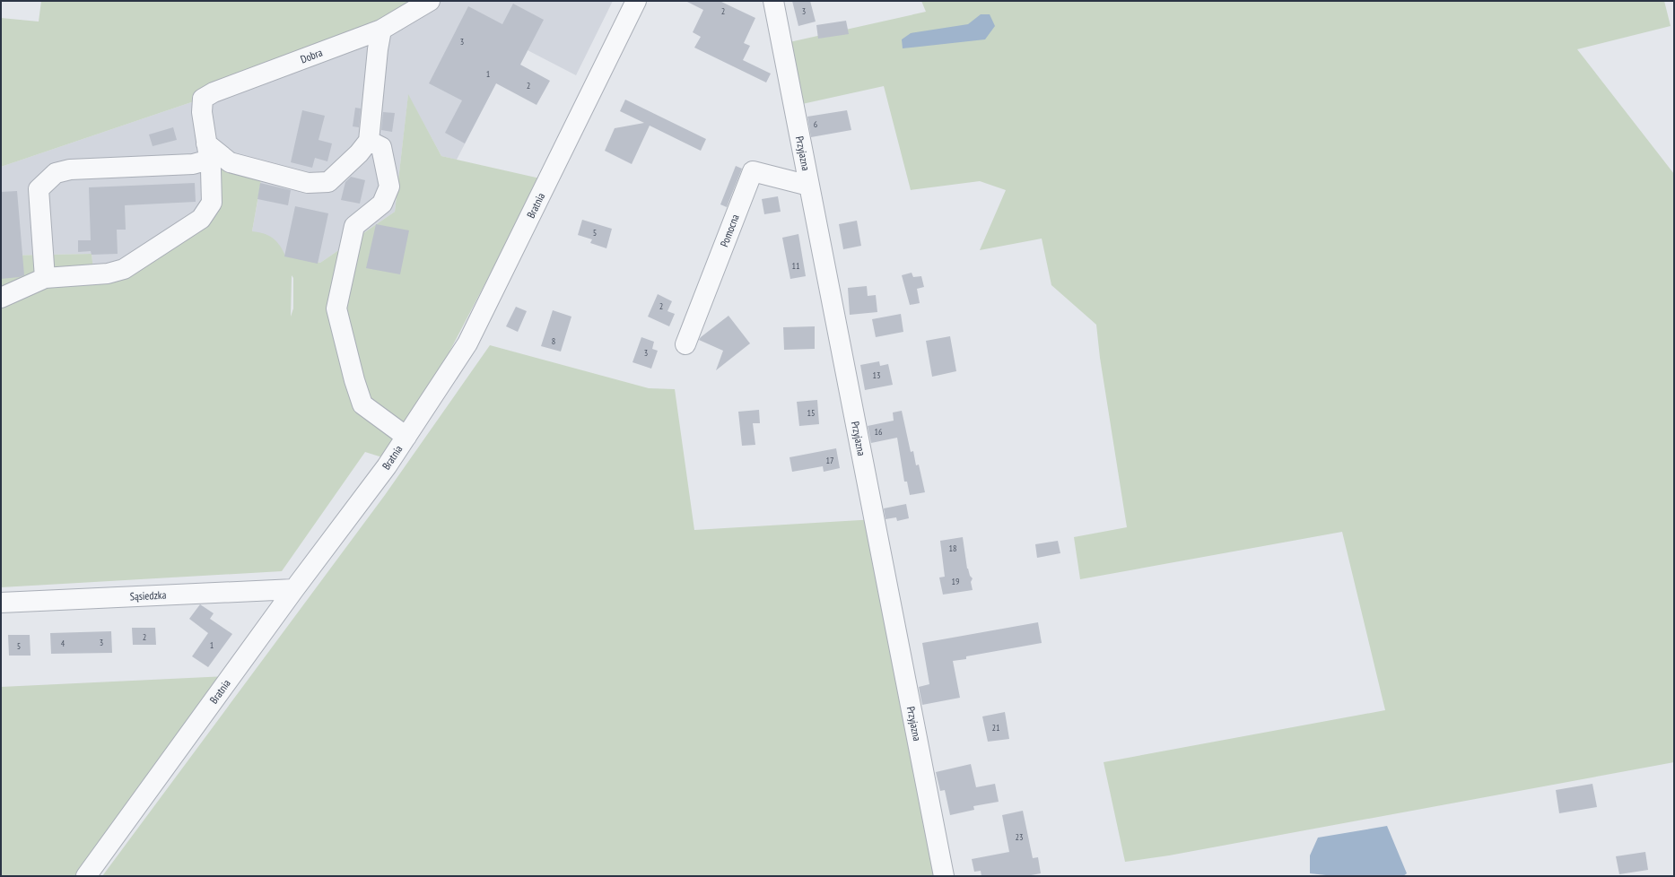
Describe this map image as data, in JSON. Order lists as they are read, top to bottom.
{
  "streets": {
    "street": [
      "Dobra",
      "Przyjazna",
      "Bratnia",
      "Pomocna",
      "Sąsiedzka"
    ]
  },
  "crossings": [
    ["Przyjazna", "Pomocna"],
    ["Bratnia", "Sąsiedzka"]
  ],
  "house_numbers": [
    "2",
    "3",
    "3",
    "1",
    "2",
    "6",
    "5",
    "11",
    "2",
    "8",
    "3",
    "13",
    "15",
    "16",
    "17",
    "18",
    "19",
    "2",
    "3",
    "4",
    "1",
    "5",
    "21",
    "23"
  ]
}
